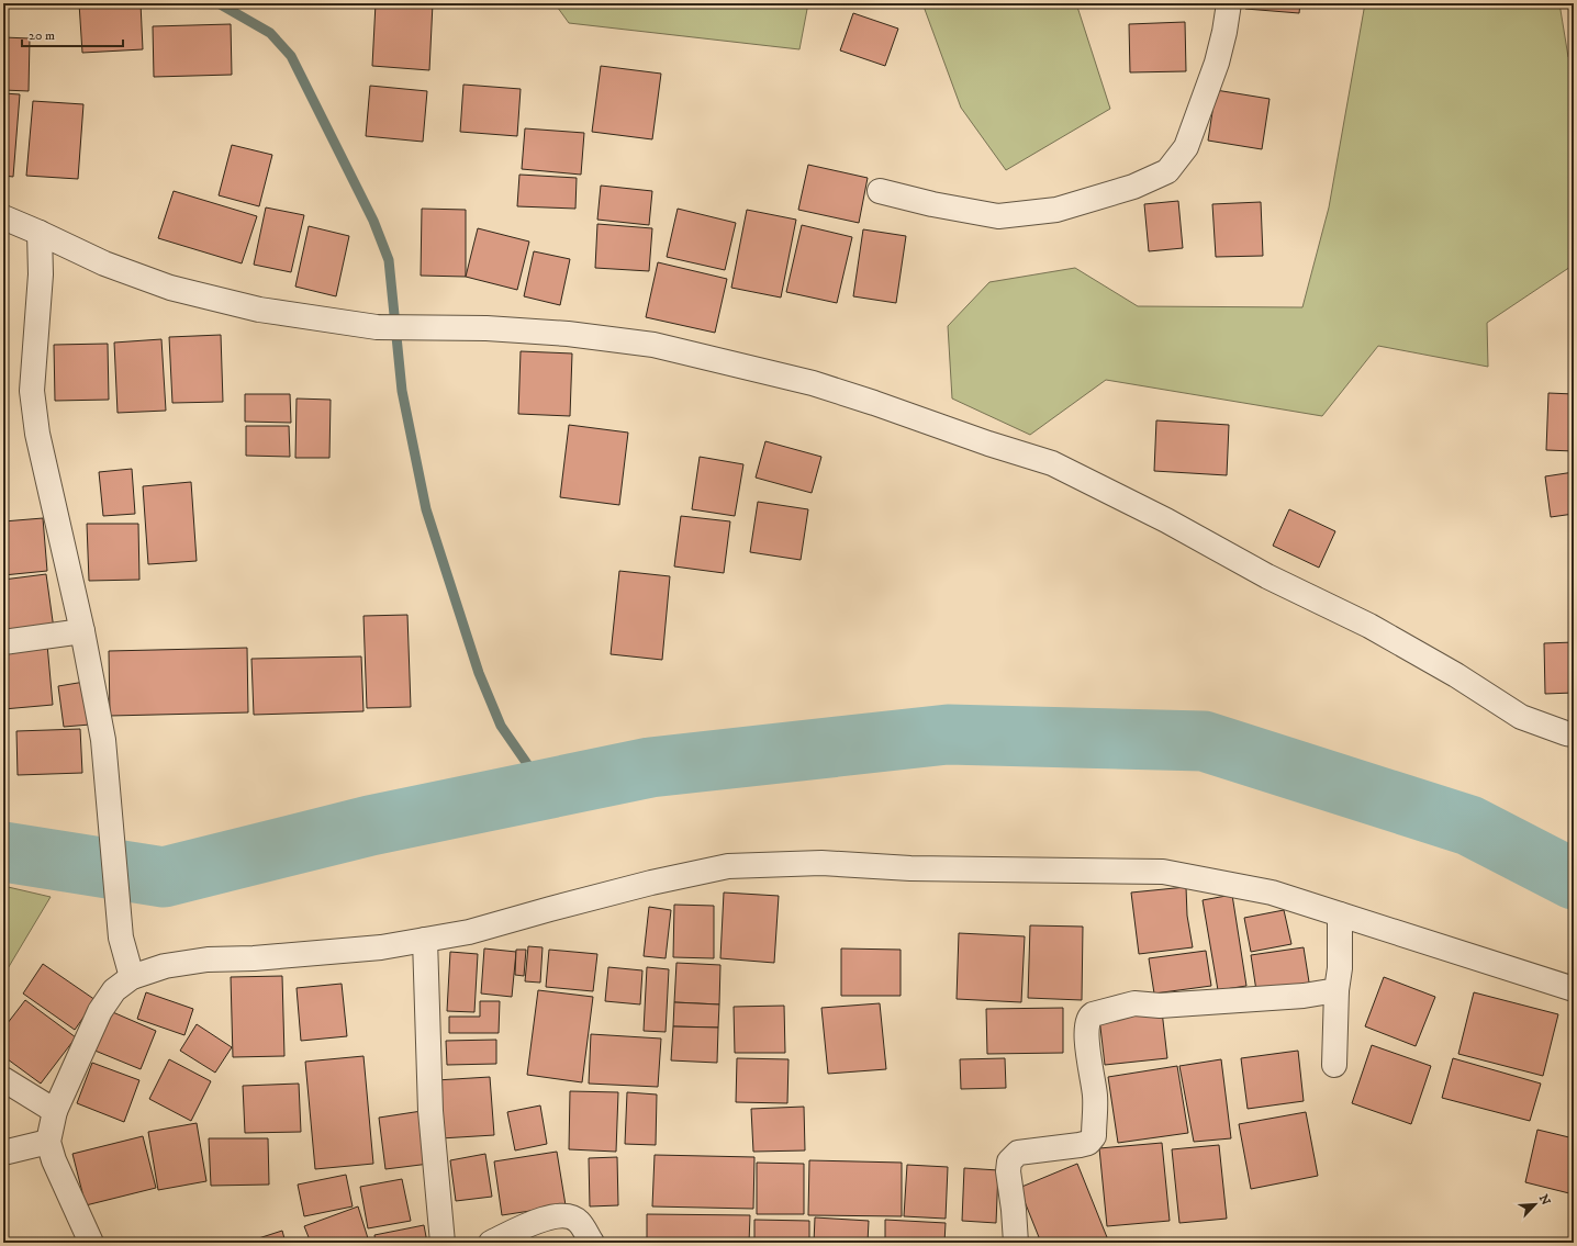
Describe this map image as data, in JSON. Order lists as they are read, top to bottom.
{
  "scale_bar": "20 m",
  "north": "top right"
}
